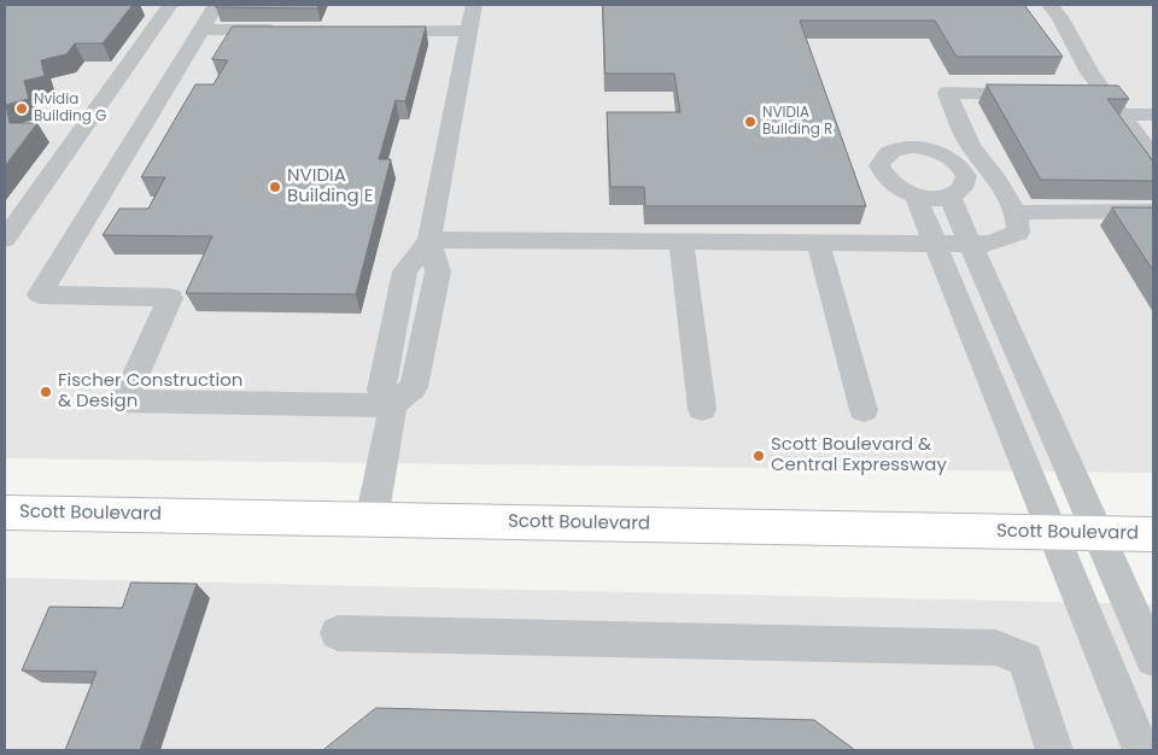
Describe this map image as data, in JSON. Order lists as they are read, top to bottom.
{
  "streets": {
    "main road": ["Scott Boulevard"]
  },
  "places": [
    "Nvidia Building G",
    "NVIDIA Building R",
    "NVIDIA Building E",
    "Fischer Construction & Design",
    "Scott Boulevard & Central Expressway"
  ]
}
